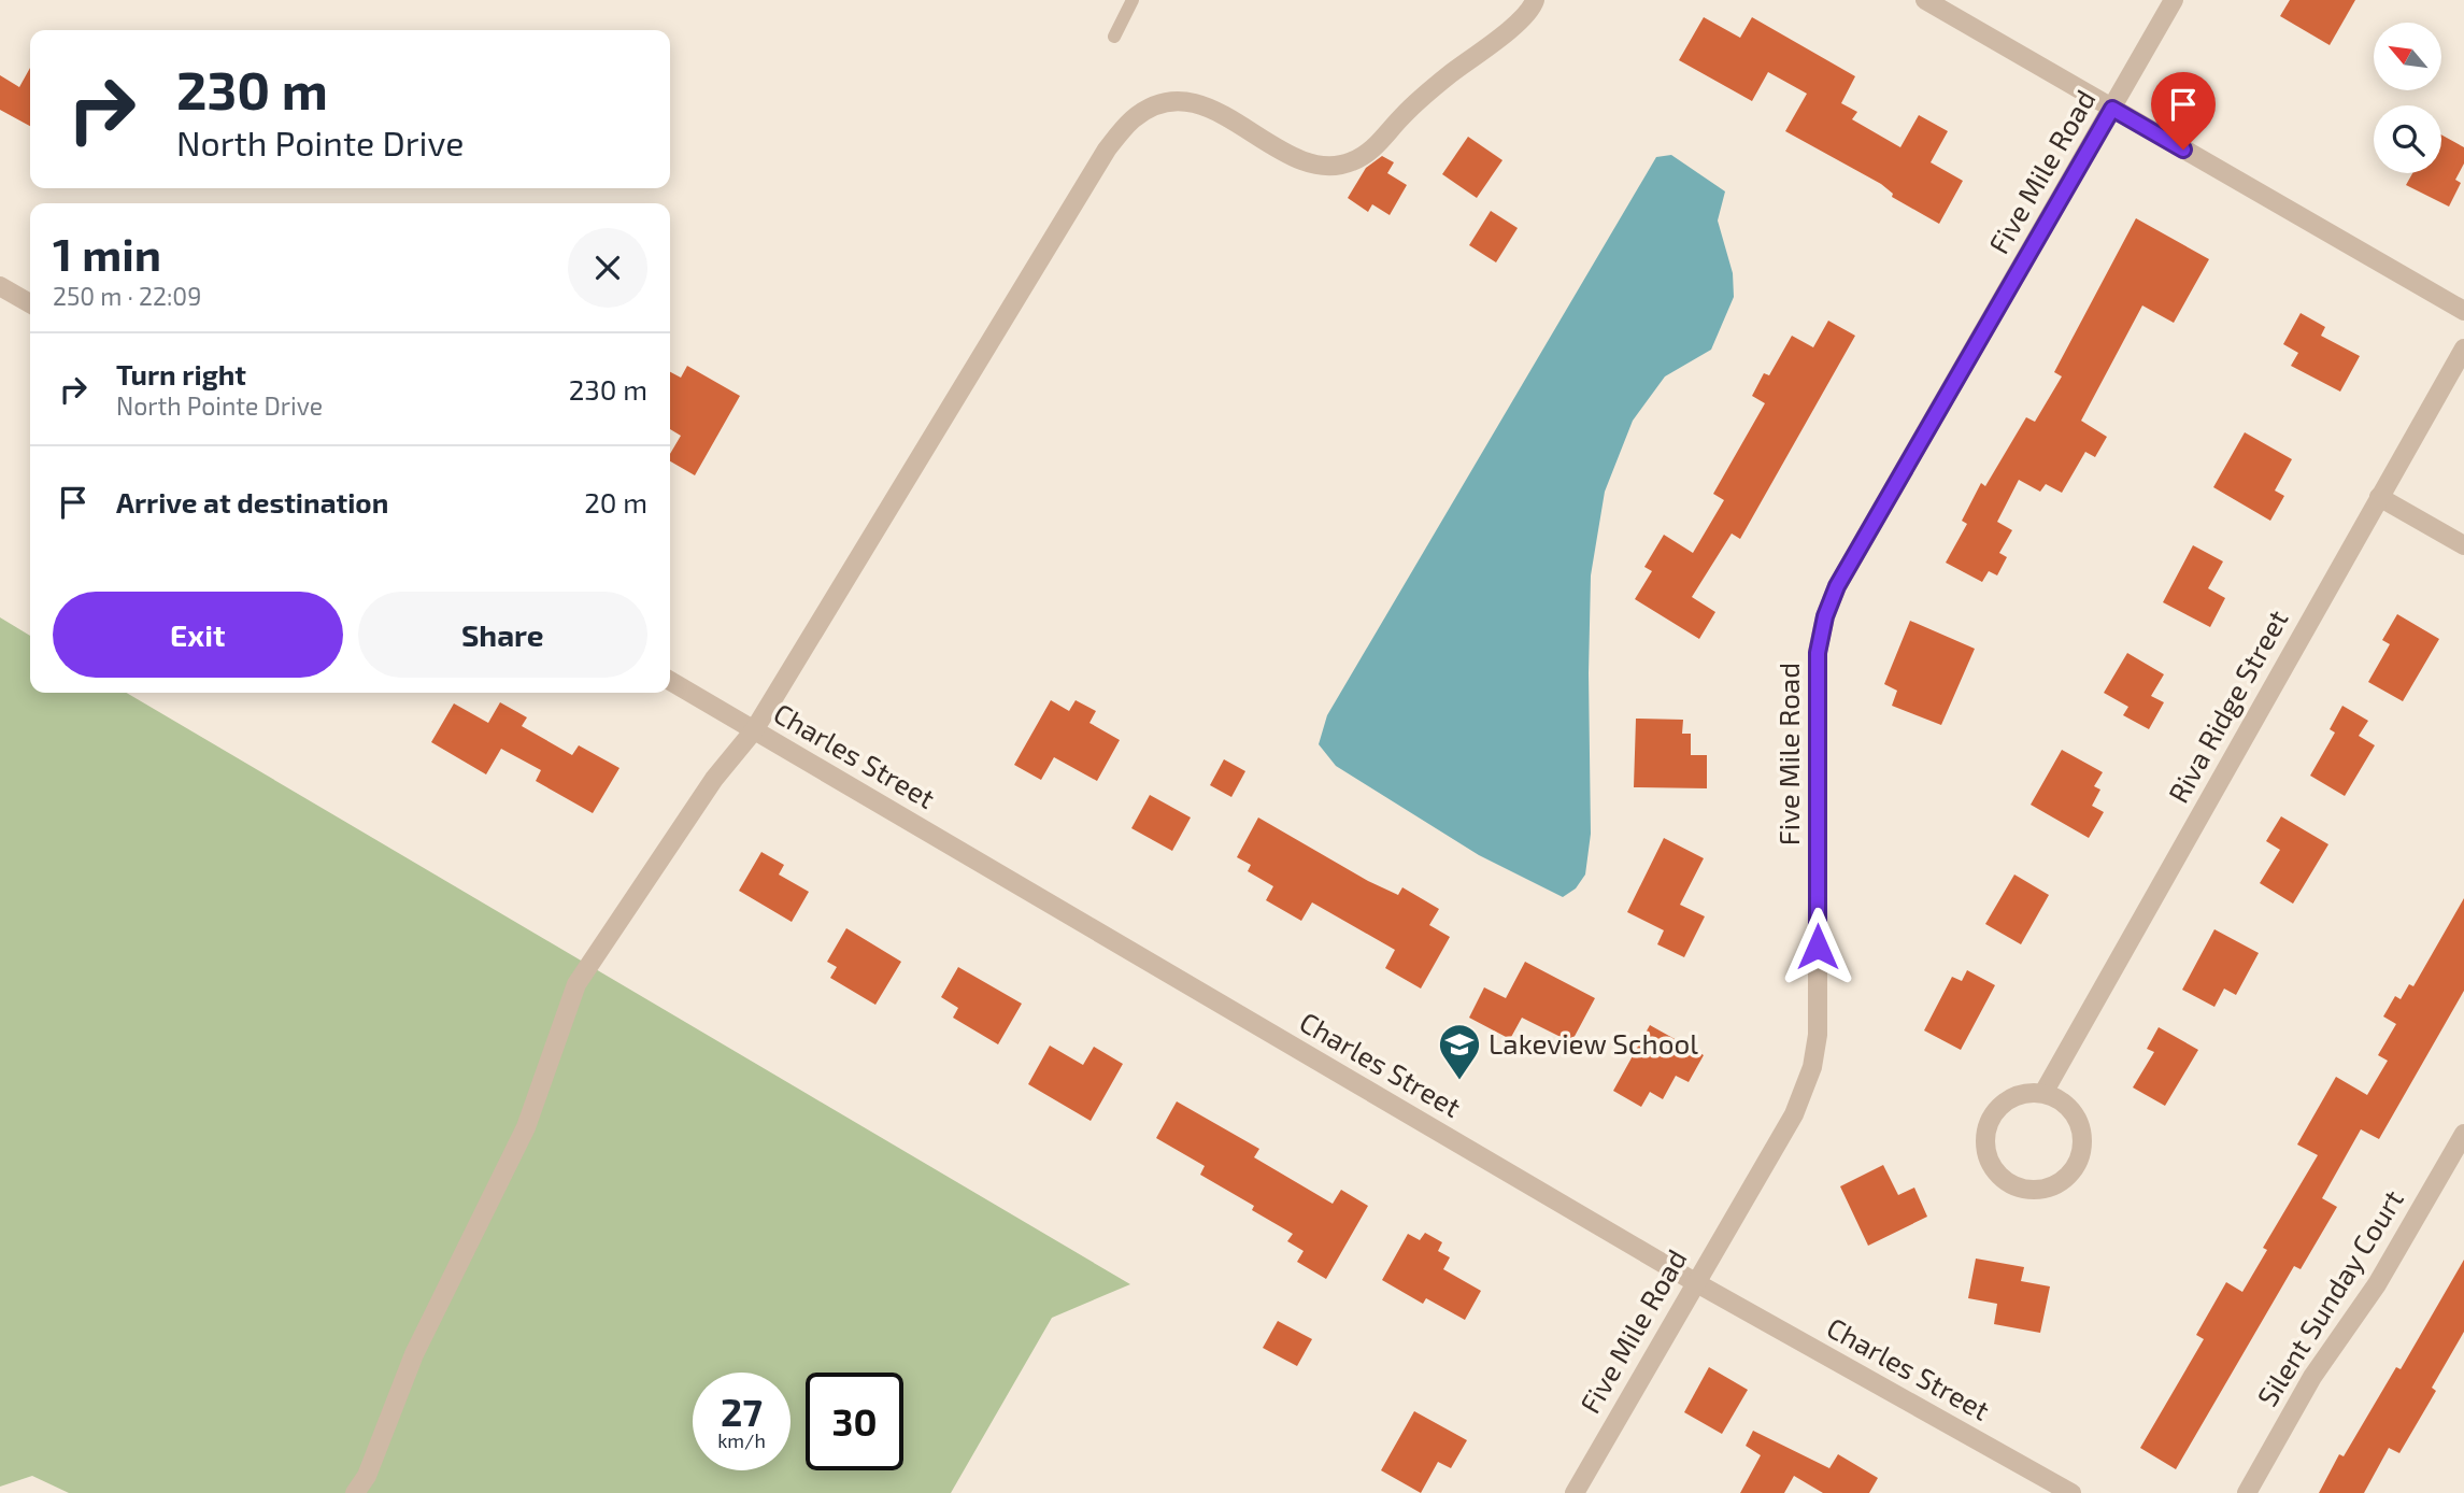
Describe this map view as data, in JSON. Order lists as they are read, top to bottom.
{
  "streets": {
    "street": [
      "Five Mile Road",
      "Riva Ridge Street",
      "Charles Street",
      "Silent Sunday Court"
    ]
  },
  "crossings": [
    ["Five Mile Road", "Charles Street"]
  ],
  "places": {
    "school or university": ["Lakeview School"]
  },
  "north": "top left",
  "page": {
    "turn": ["230 m", "North Pointe Drive"],
    "heading": ["1 min", "250 m · 22:09"],
    "list": [
      {
        "name": "Turn right",
        "note": "North Pointe Drive",
        "value": "230 m"
      },
      {
        "name": "Arrive at destination",
        "value": "20 m"
      }
    ],
    "buttons": ["Exit", "Share"],
    "speed": "27 km/h",
    "limit": "30"
  }
}
